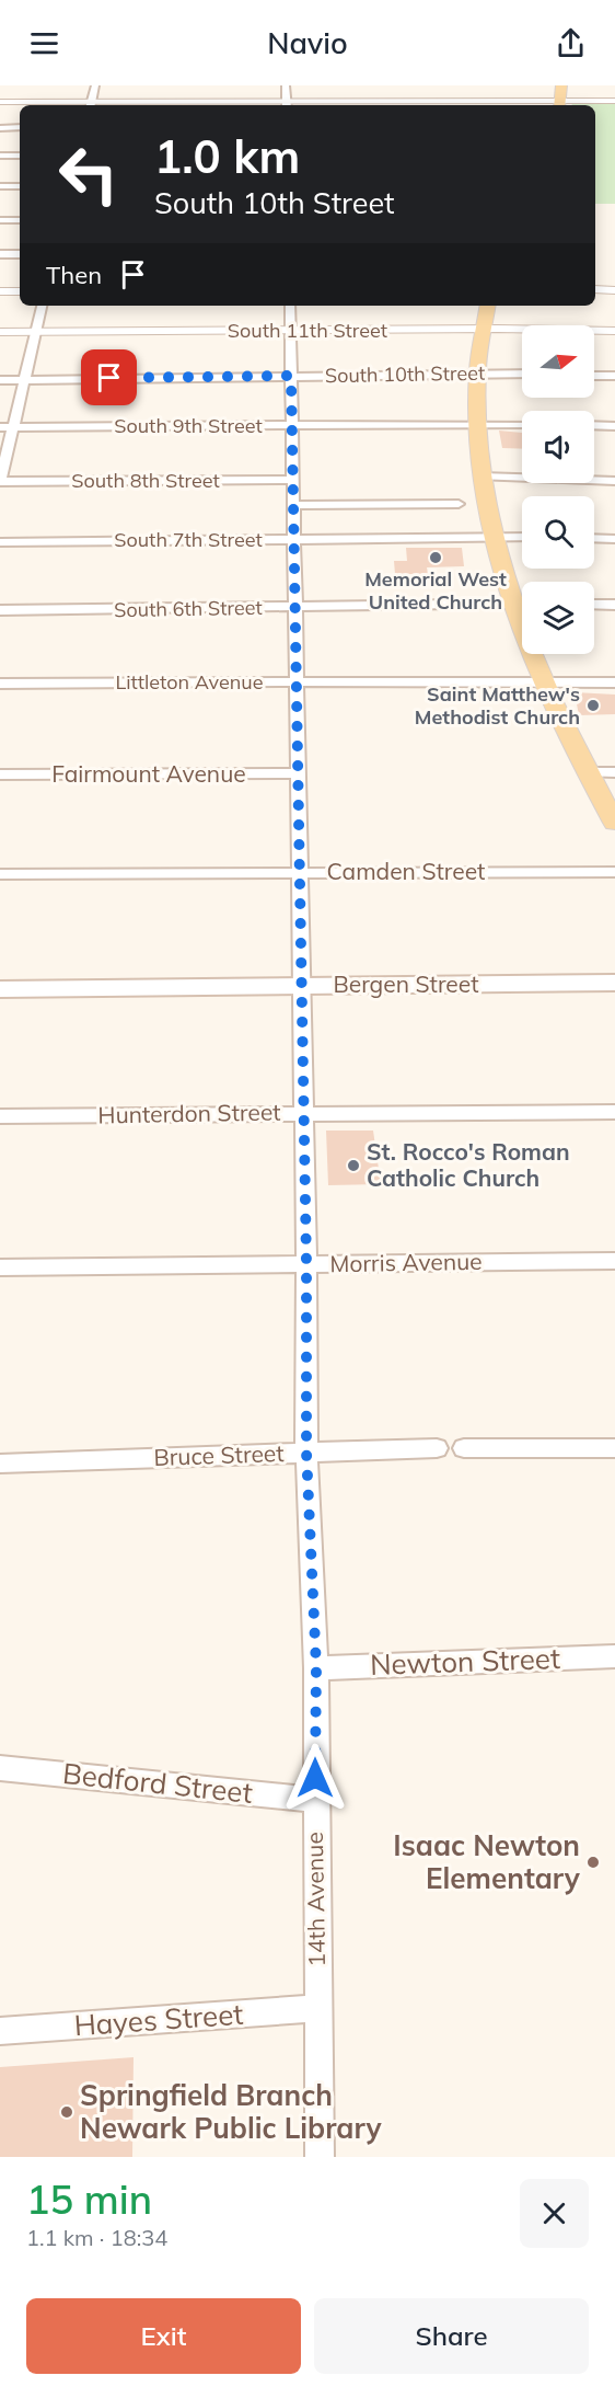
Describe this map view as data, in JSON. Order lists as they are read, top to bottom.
{
  "streets": {
    "main road": ["Bergen Street"],
    "street": [
      "South 11th Street",
      "South 10th Street",
      "South 9th Street",
      "South 8th Street",
      "South 7th Street",
      "South 6th Street",
      "Littleton Avenue",
      "Fairmount Avenue",
      "Camden Street",
      "Hunterdon Street",
      "Morris Avenue",
      "Bruce Street",
      "Newton Street",
      "Bedford Street",
      "14th Avenue",
      "Hayes Street"
    ]
  },
  "crossings": [
    ["South 11th Street", "14th Avenue"],
    ["South 10th Street", "14th Avenue"],
    ["South 9th Street", "14th Avenue"],
    ["South 8th Street", "14th Avenue"],
    ["South 7th Street", "14th Avenue"],
    ["South 6th Street", "14th Avenue"],
    ["Littleton Avenue", "14th Avenue"],
    ["Fairmount Avenue", "14th Avenue"],
    ["Camden Street", "14th Avenue"],
    ["Bergen Street", "14th Avenue"],
    ["Hunterdon Street", "14th Avenue"],
    ["Morris Avenue", "14th Avenue"],
    ["Bruce Street", "14th Avenue"],
    ["Newton Street", "14th Avenue"],
    ["Bedford Street", "14th Avenue"],
    ["14th Avenue", "Hayes Street"]
  ],
  "places": [
    "Memorial West United Church",
    "Saint Matthew's Methodist Church",
    "St. Rocco's Roman Catholic Church",
    "Isaac Newton Elementary",
    "Springfield Branch Newark Public Library"
  ],
  "north": "right",
  "page": {
    "header": "Navio",
    "turn": ["1.0 km", "South 10th Street"],
    "then": "Then",
    "heading": ["15 min", "1.1 km · 18:34"],
    "buttons": ["Exit", "Share"]
  }
}
